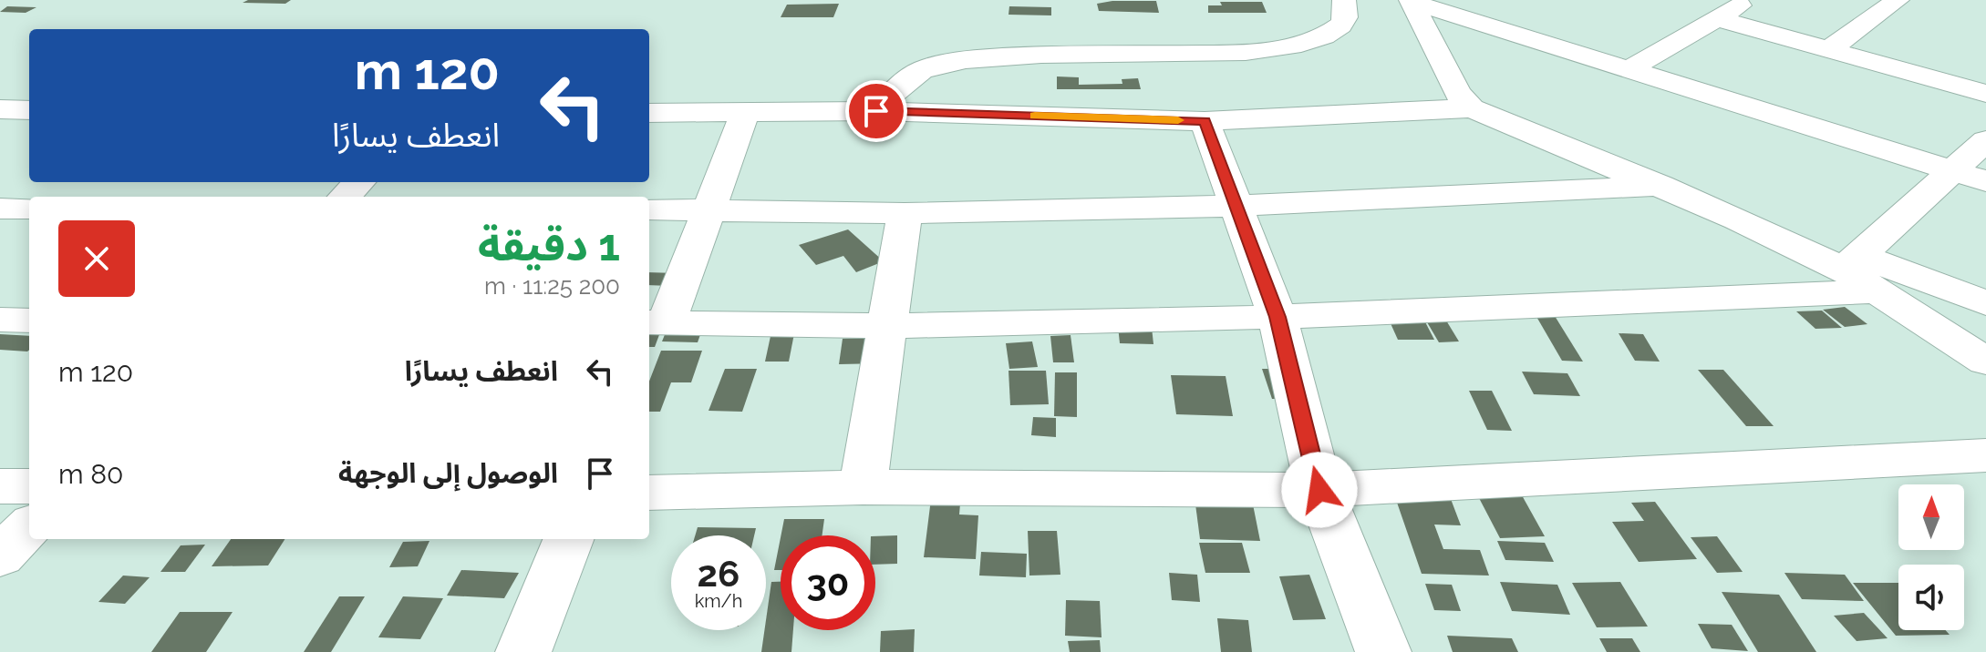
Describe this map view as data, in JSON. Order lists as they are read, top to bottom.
{
  "north": "top",
  "page": {
    "turn": ["120 m", "انعطف يسارًا"],
    "heading": ["1 دقيقة", "200 m · 11:25"],
    "list": [
      {
        "name": "انعطف يسارًا",
        "value": "120 m"
      },
      {
        "name": "الوصول إلى الوجهة",
        "value": "80 m"
      }
    ],
    "speed": "26 km/h",
    "limit": "30"
  }
}
